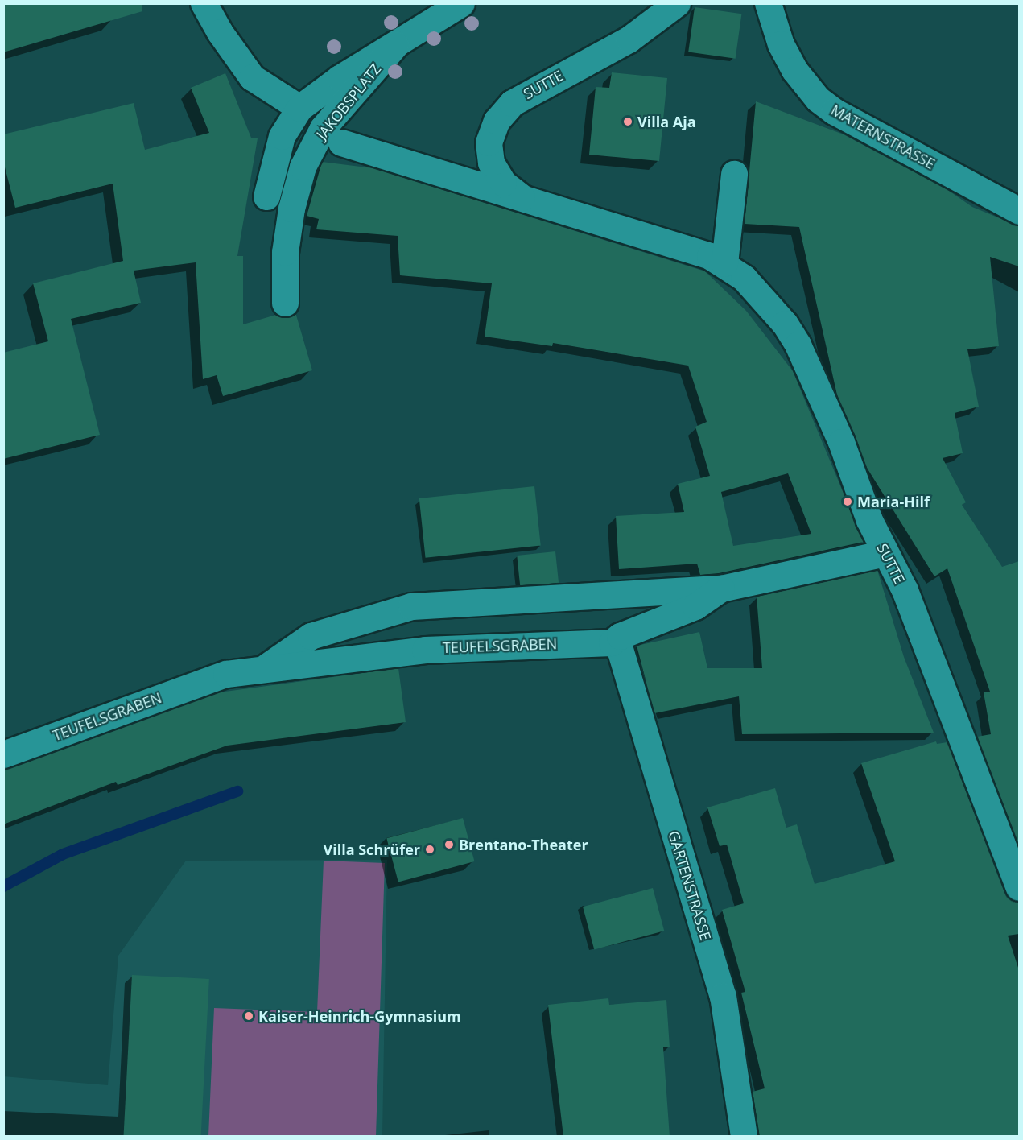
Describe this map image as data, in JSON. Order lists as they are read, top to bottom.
{
  "streets": {
    "street": [
      "SUTTE",
      "JAKOBSPLATZ",
      "MATERNSTRASSE",
      "TEUFELSGRABEN",
      "GARTENSTRASSE"
    ]
  },
  "crossings": [
    ["SUTTE", "TEUFELSGRABEN"],
    ["TEUFELSGRABEN", "GARTENSTRASSE"]
  ],
  "places": [
    "Villa Aja",
    "Maria-Hilf",
    "Brentano-Theater",
    "Villa Schrüfer",
    "Kaiser-Heinrich-Gymnasium"
  ]
}
